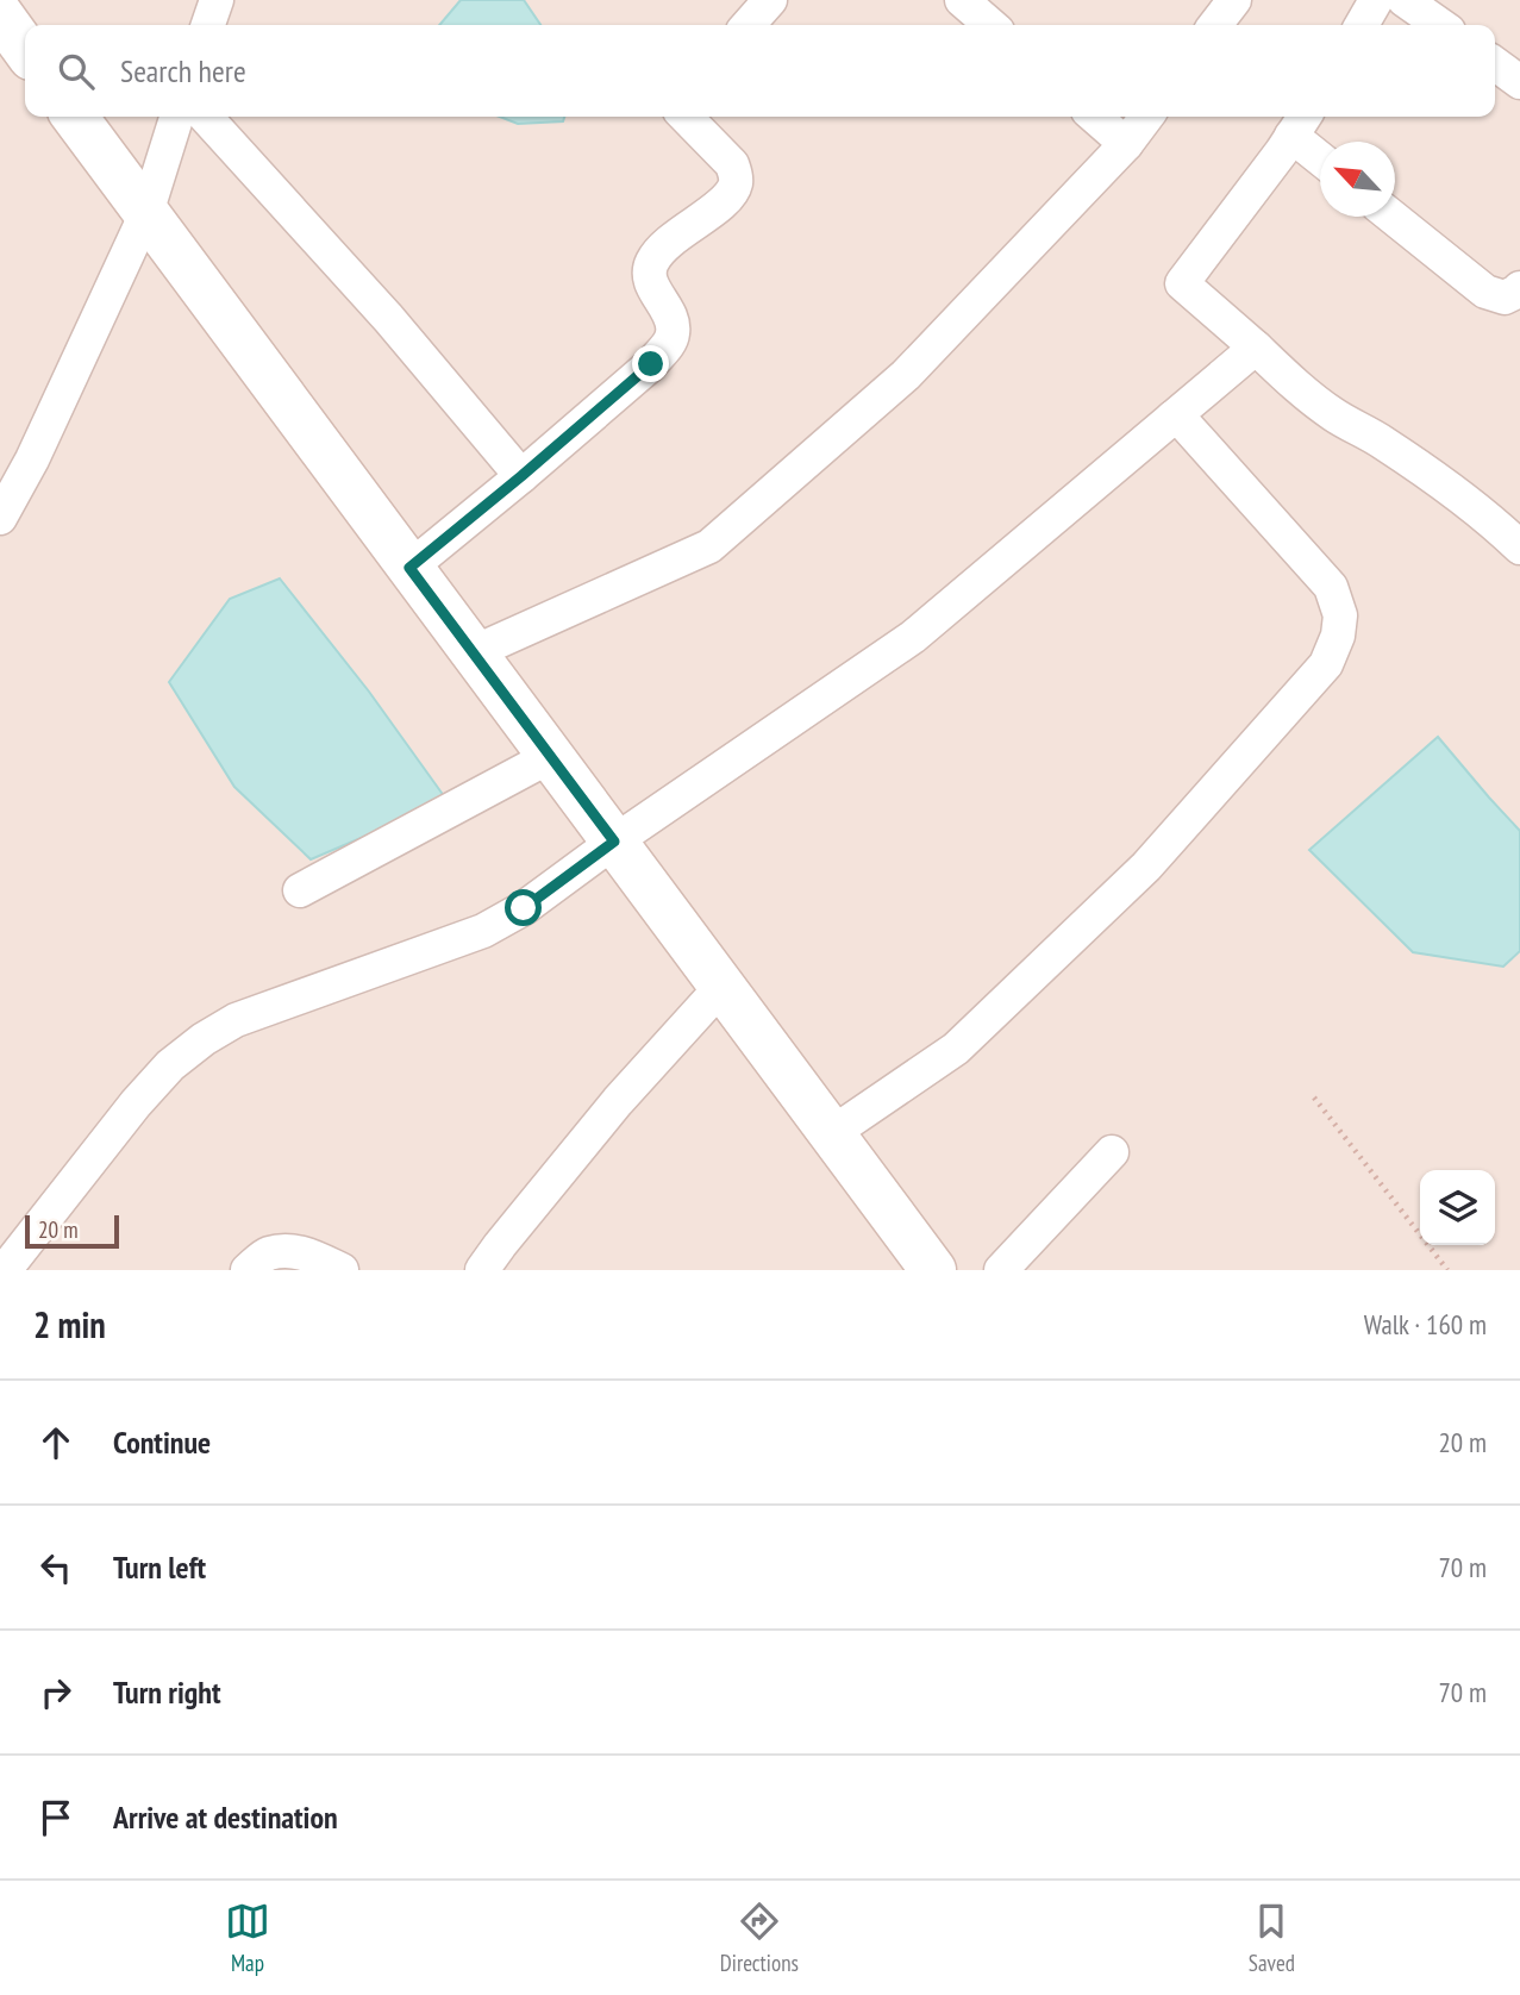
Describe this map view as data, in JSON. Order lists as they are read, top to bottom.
{
  "scale_bar": "20 m",
  "north": "top left",
  "page": {
    "search": "Search here",
    "scale": "20 m",
    "heading": ["2 min", "Walk · 160 m"],
    "list": [
      ["Continue", "20 m"],
      ["Turn left", "70 m"],
      ["Turn right", "70 m"],
      "Arrive at destination"
    ],
    "nav": ["Map", "Directions", "Saved"]
  }
}
